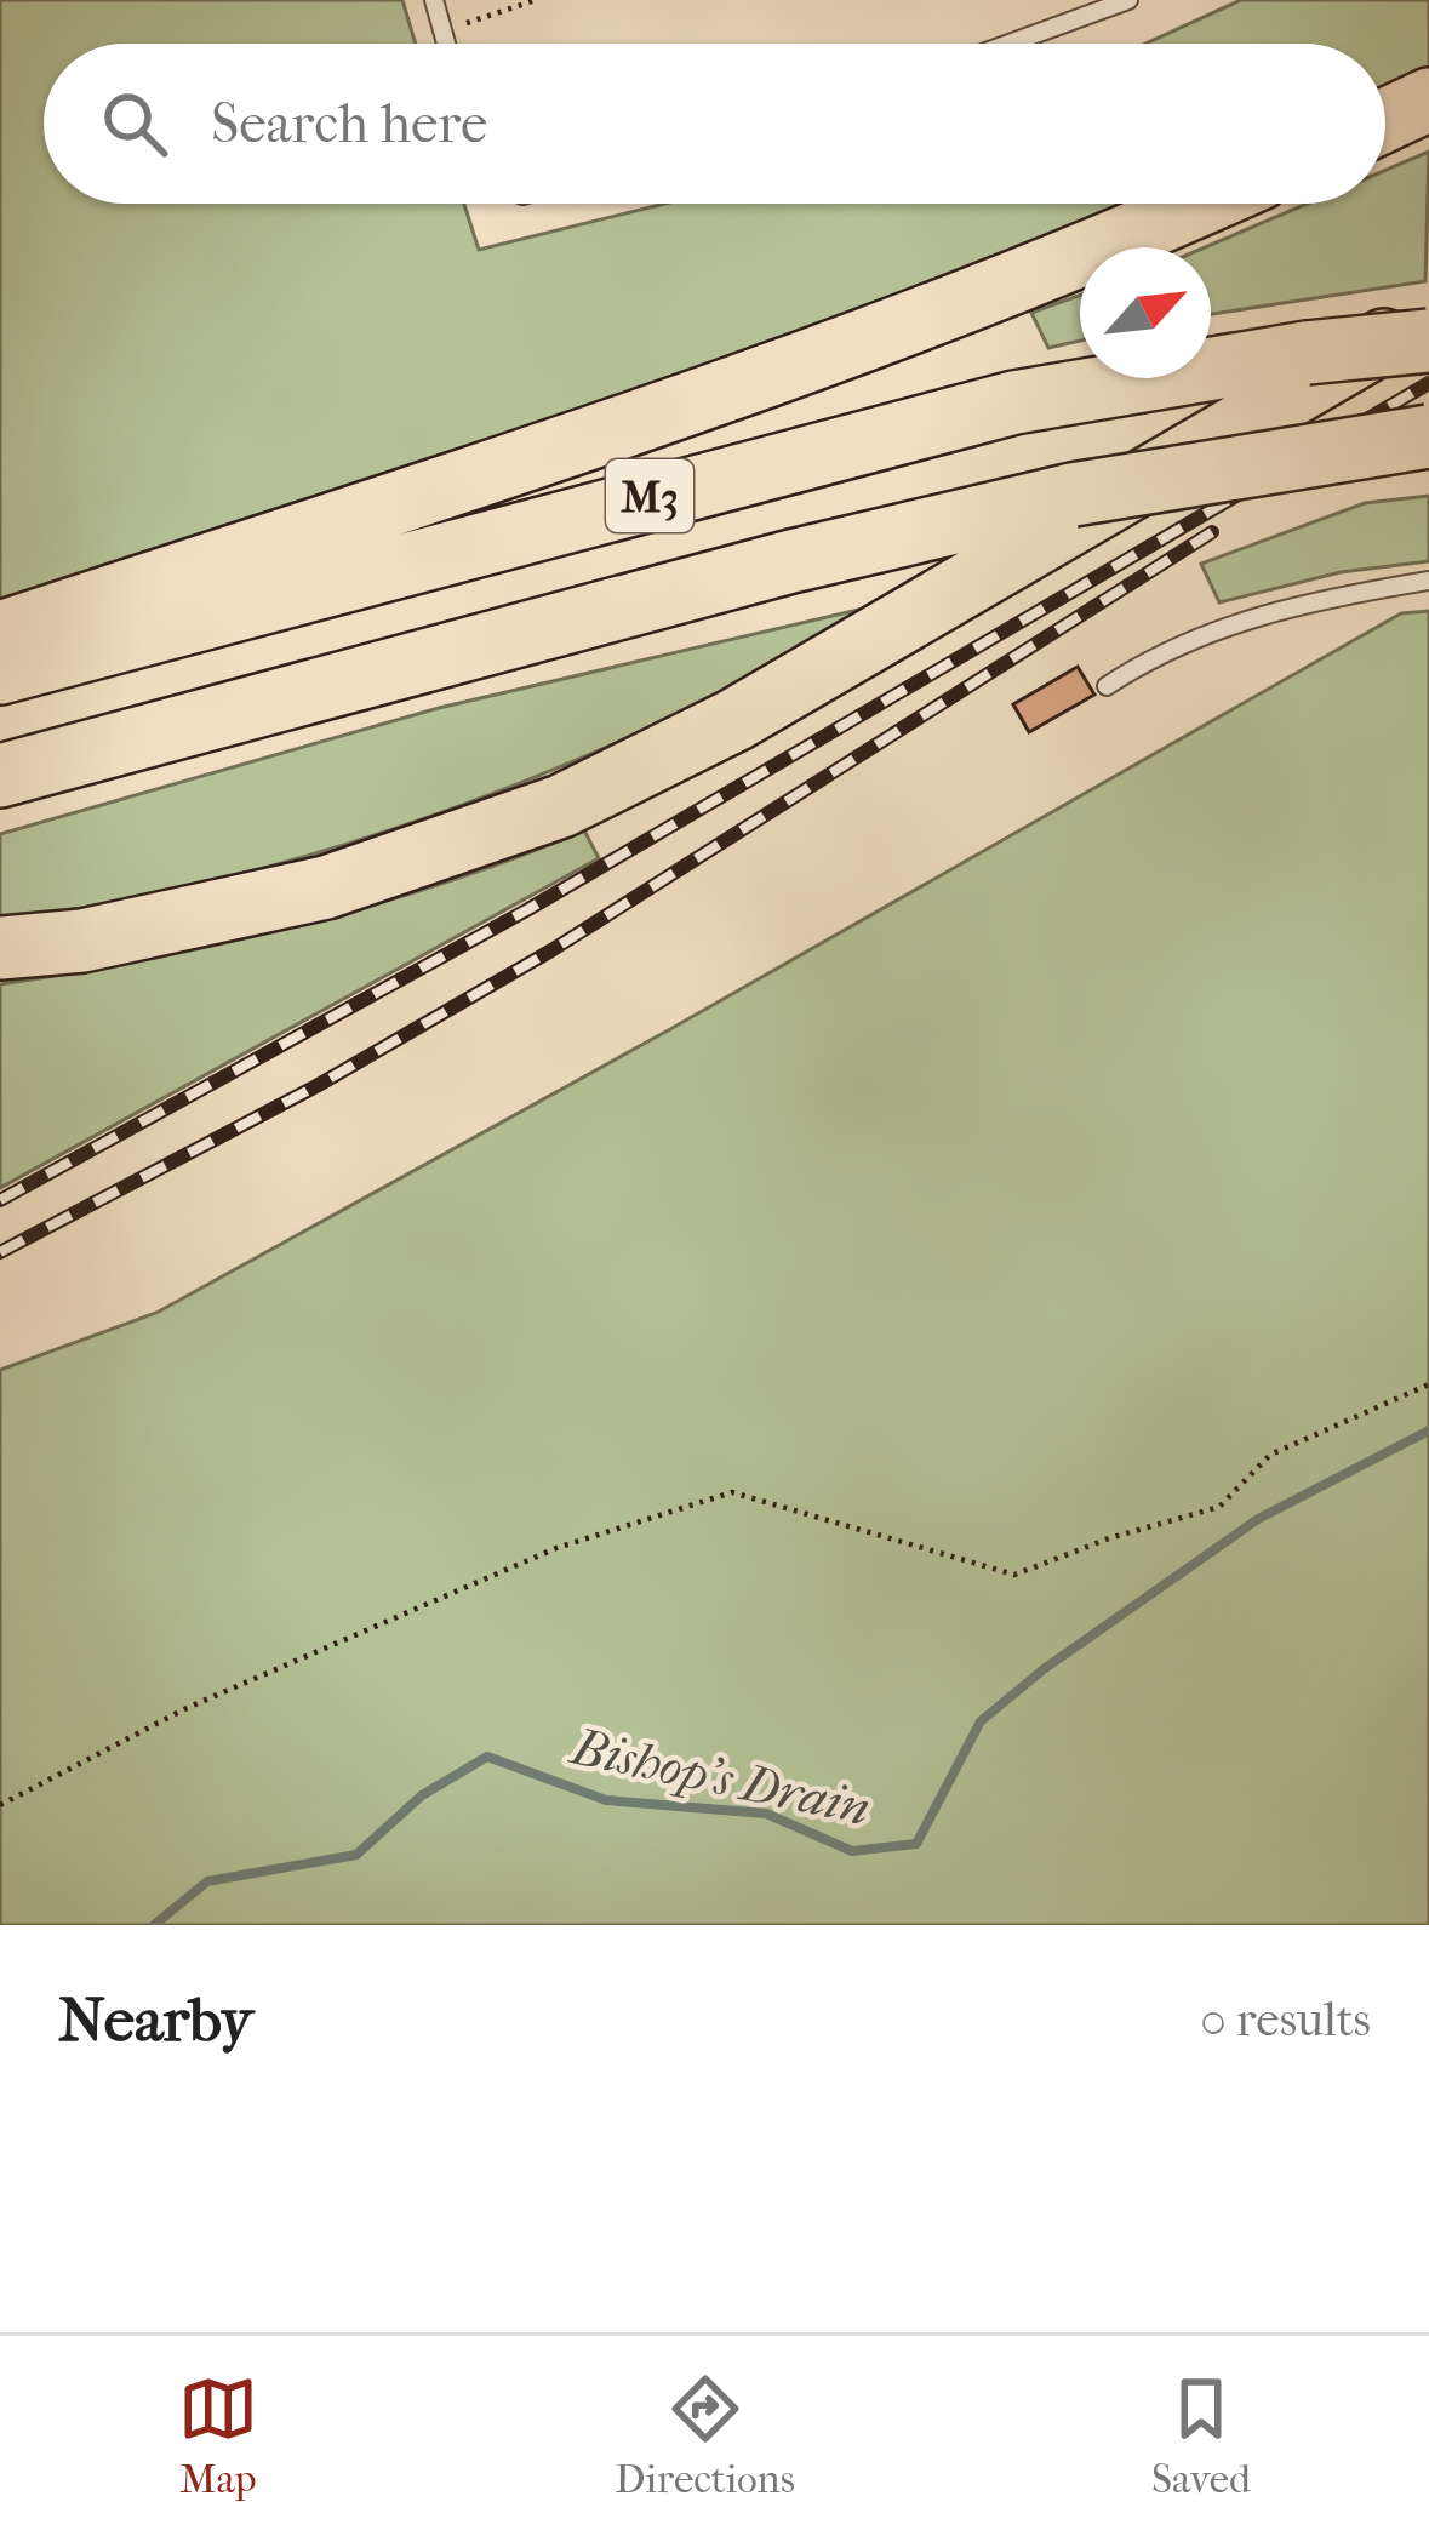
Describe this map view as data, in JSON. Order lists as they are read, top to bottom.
{
  "streets": {
    "highway": ["M3"]
  },
  "water": ["Bishop's Drain"],
  "north": "top right",
  "page": {
    "search": "Search here",
    "heading": ["Nearby", "0 results"],
    "nav": ["Map", "Directions", "Saved"]
  }
}
